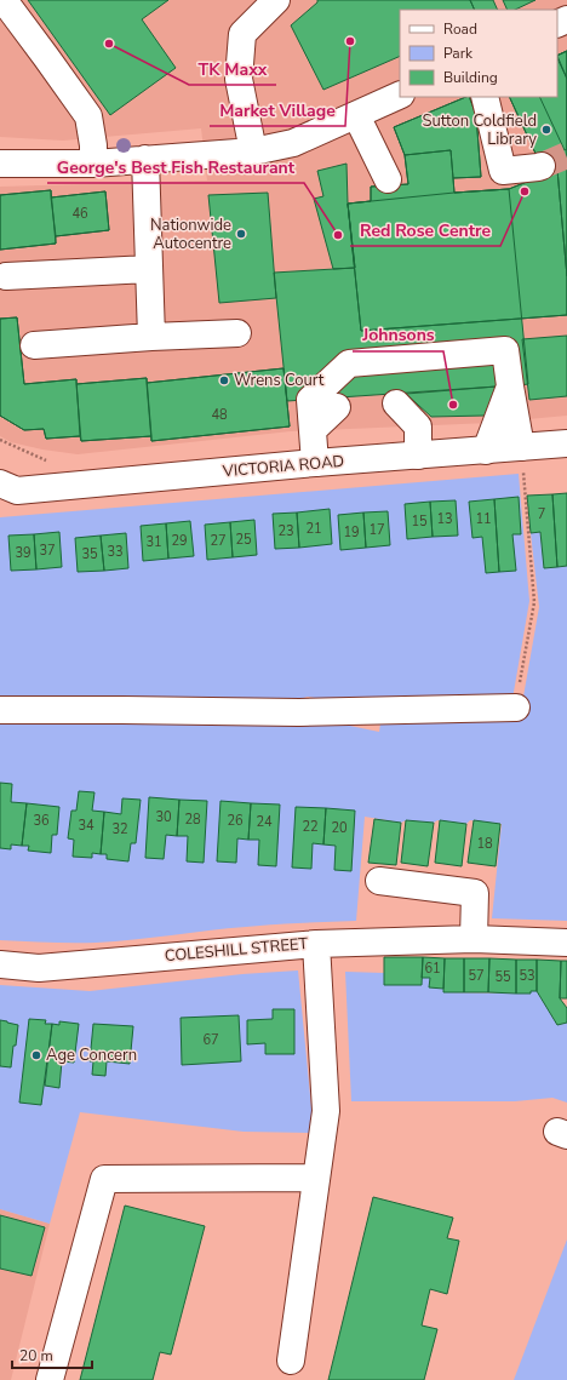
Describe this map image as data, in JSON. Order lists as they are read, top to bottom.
{
  "streets": {
    "street": ["VICTORIA ROAD", "COLESHILL STREET"]
  },
  "places": [
    "Market Village",
    "TK Maxx",
    "Sutton Coldfield Library",
    "Red Rose Centre",
    "Nationwide Autocentre",
    "George's Best Fish Restaurant",
    "Wrens Court",
    "Johnsons",
    "Age Concern"
  ],
  "house_numbers": [
    "46",
    "48",
    "7",
    "13",
    "11",
    "15",
    "21",
    "17",
    "23",
    "19",
    "25",
    "29",
    "27",
    "31",
    "37",
    "33",
    "39",
    "35",
    "30",
    "28",
    "36",
    "26",
    "24",
    "34",
    "22",
    "20",
    "32",
    "18",
    "61",
    "57",
    "53",
    "55",
    "67"
  ],
  "legend": ["Road", "Park", "Building"],
  "scale_bar": "20 m"
}
